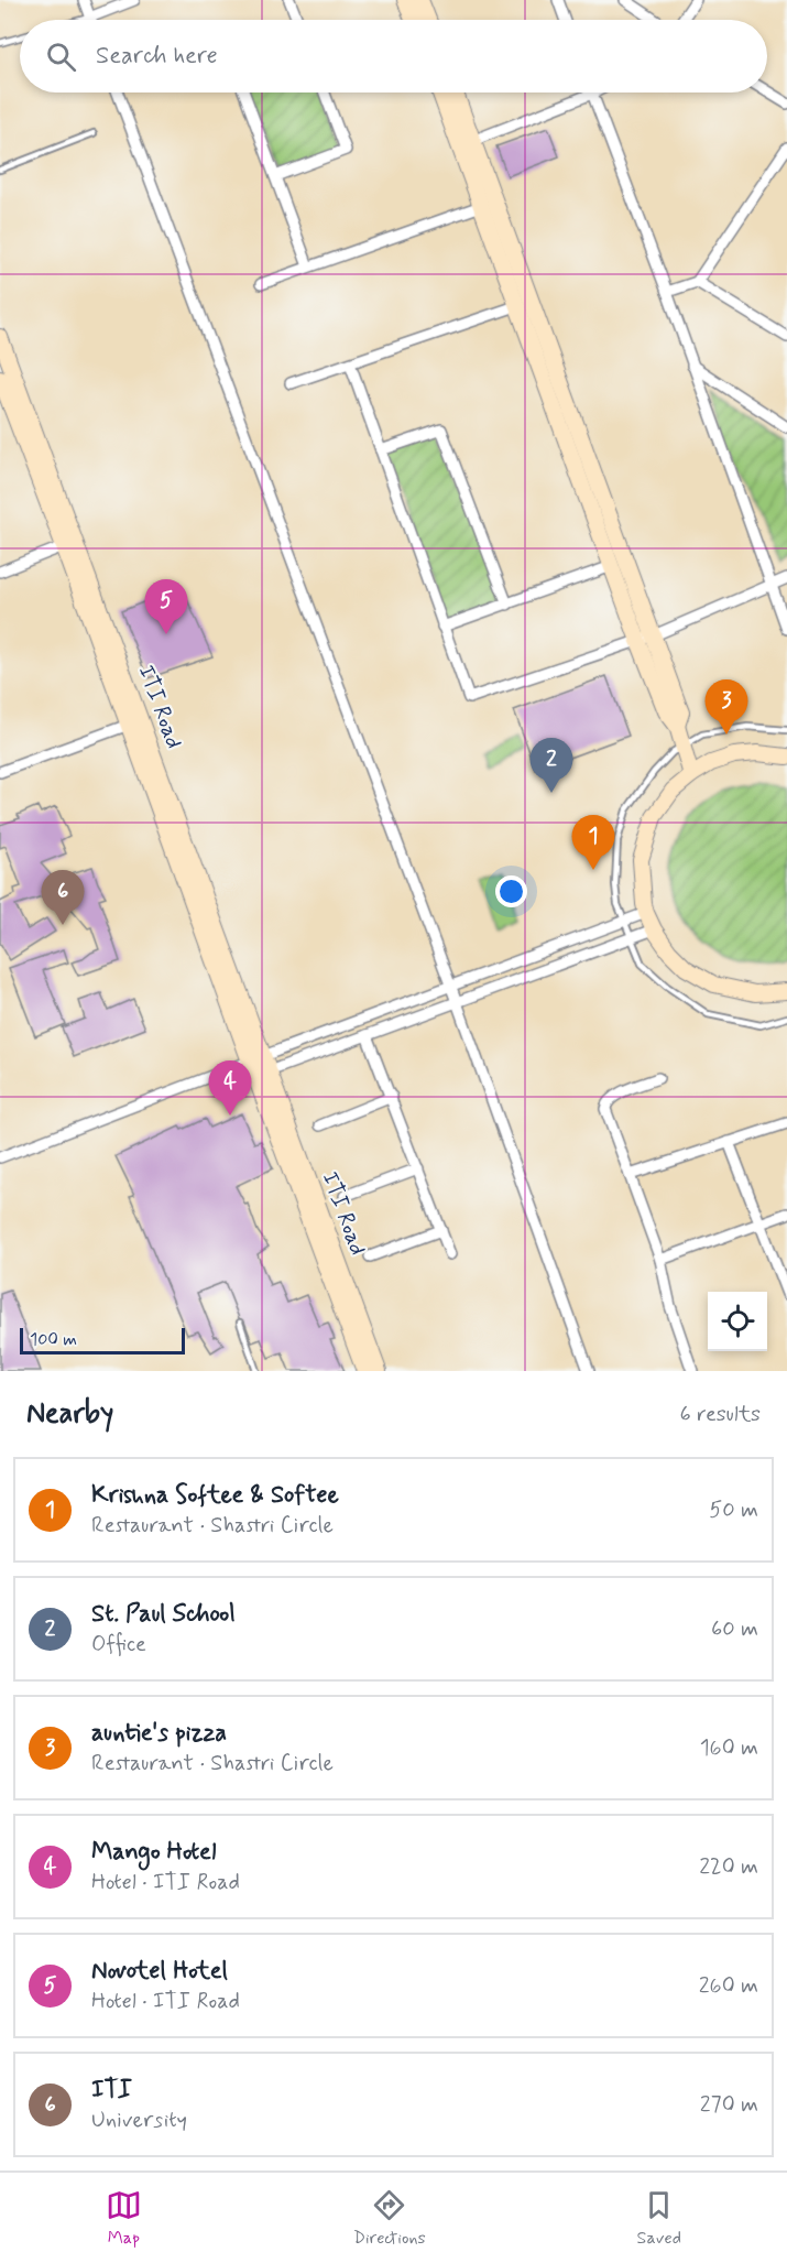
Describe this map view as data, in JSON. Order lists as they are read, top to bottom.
{
  "streets": {
    "street": ["ITI Road"]
  },
  "scale_bar": "100 m",
  "page": {
    "search": "Search here",
    "pins": [
      "5",
      "3",
      "2",
      "1",
      "6",
      "4"
    ],
    "scale": "100 m",
    "heading": ["Nearby", "6 results"],
    "list": [
      {
        "mark": "1",
        "name": "Krishna Softee & Softee",
        "note": "Restaurant · Shastri Circle",
        "value": "50 m"
      },
      {
        "mark": "2",
        "name": "St. Paul School",
        "note": "Office",
        "value": "60 m"
      },
      {
        "mark": "3",
        "name": "auntie's pizza",
        "note": "Restaurant · Shastri Circle",
        "value": "160 m"
      },
      {
        "mark": "4",
        "name": "Mango Hotel",
        "note": "Hotel · ITI Road",
        "value": "220 m"
      },
      {
        "mark": "5",
        "name": "Novotel Hotel",
        "note": "Hotel · ITI Road",
        "value": "260 m"
      },
      {
        "mark": "6",
        "name": "ITI",
        "note": "University",
        "value": "270 m"
      }
    ],
    "nav": ["Map", "Directions", "Saved"]
  }
}
